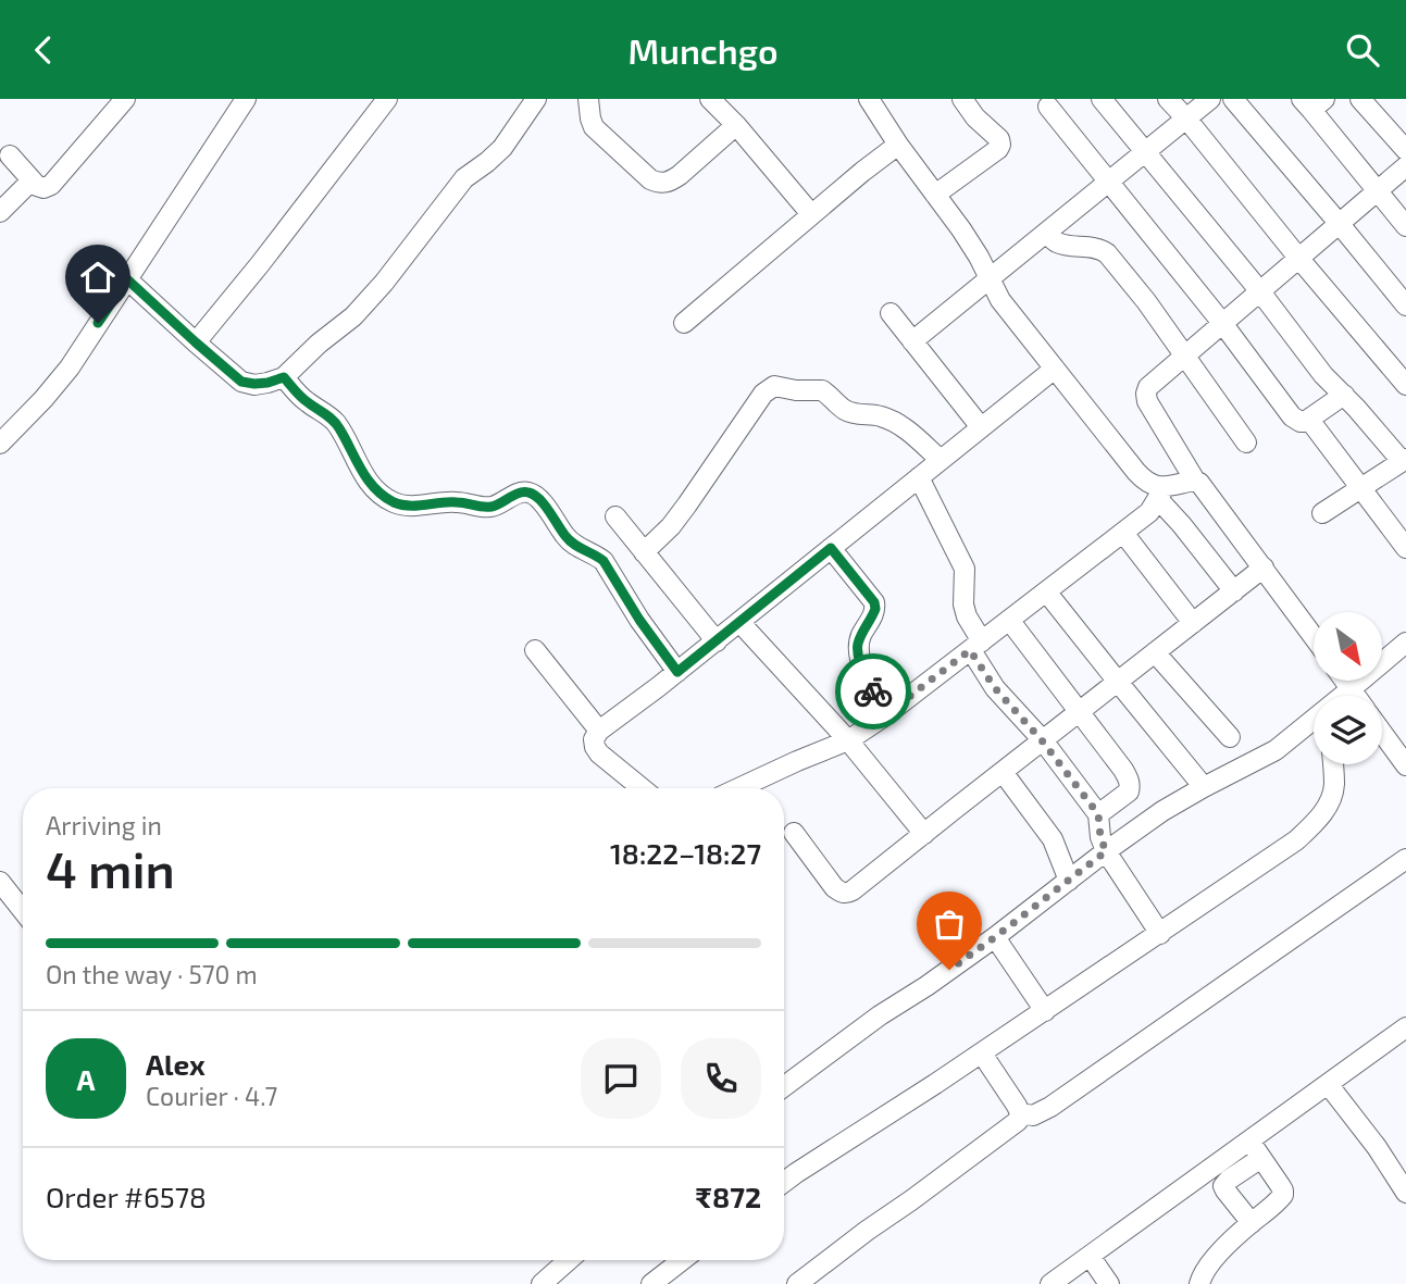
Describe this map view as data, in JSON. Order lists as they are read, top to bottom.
{
  "north": "bottom right",
  "page": {
    "header": "Munchgo",
    "heading": ["4 min", "Arriving in", "18:22–18:27"],
    "panel": [
      "Alex",
      "Courier · 4.7",
      "Order #6578",
      "₹872"
    ],
    "bar": "On the way · 570 m",
    "round": "A"
  }
}
